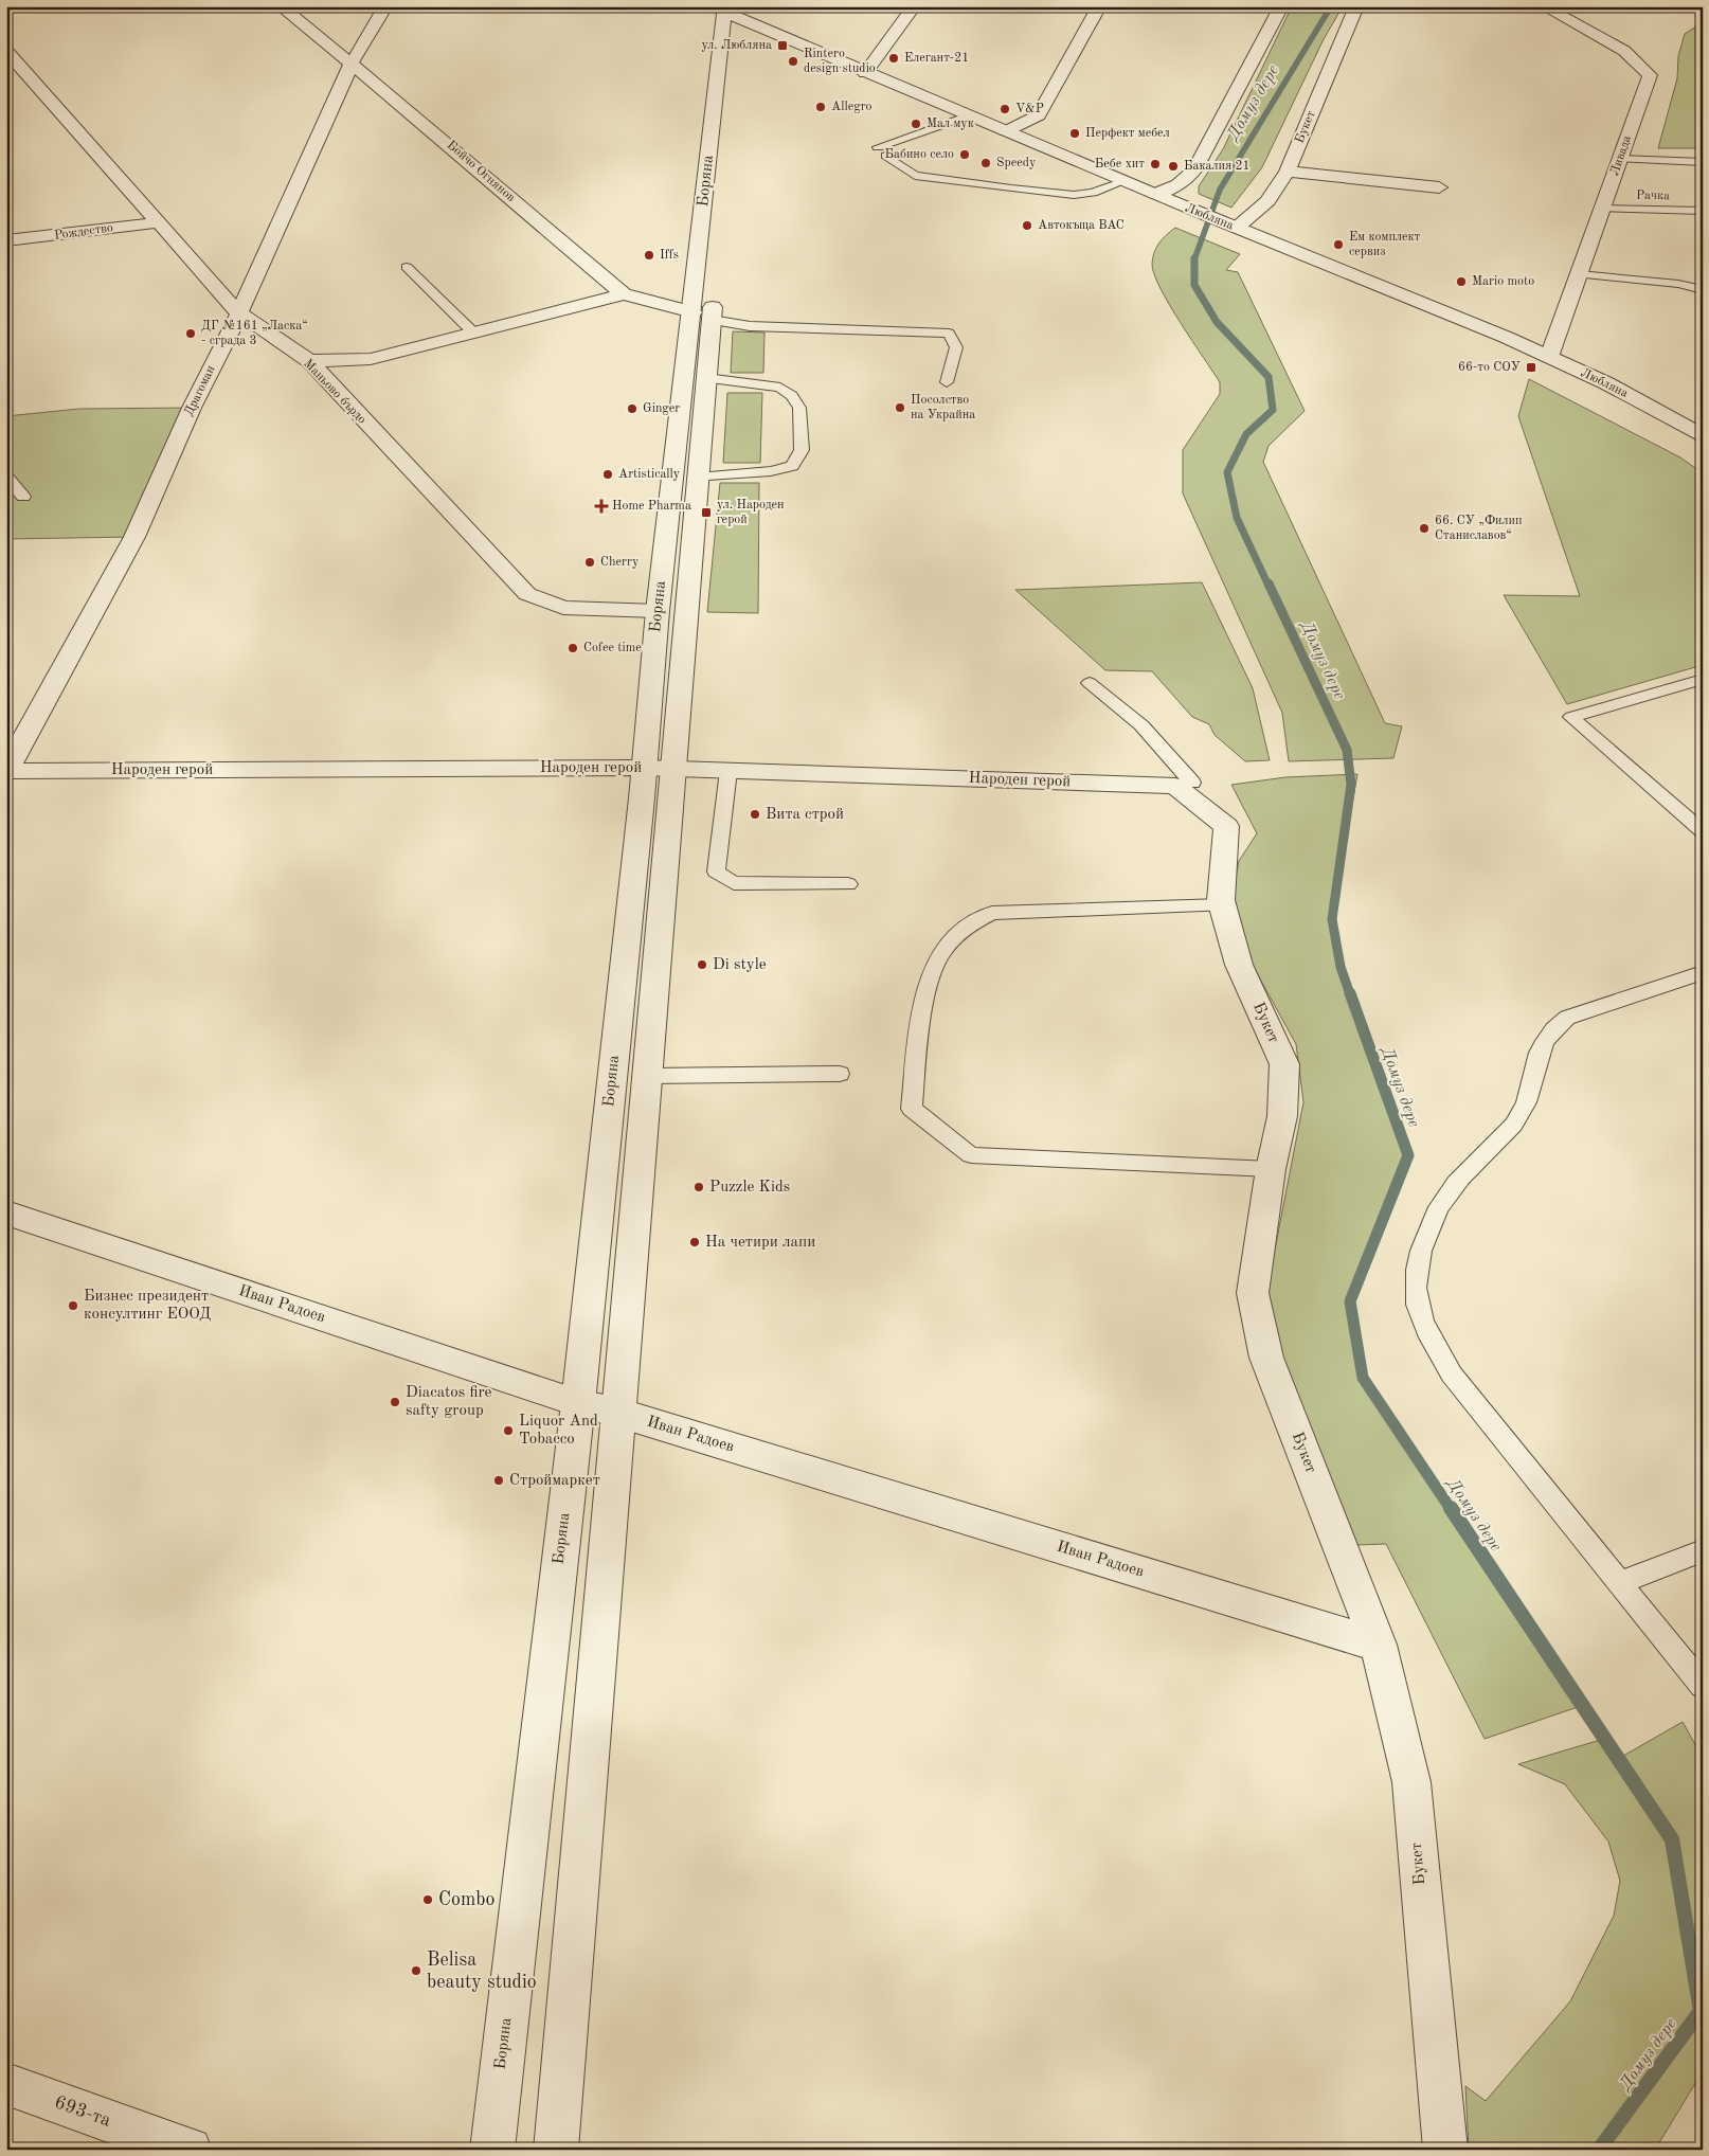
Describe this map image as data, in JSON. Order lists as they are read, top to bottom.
{
  "streets": {
    "street": [
      "Букет",
      "Ливада",
      "Бойчо Огнянов",
      "Боряна",
      "Любляна",
      "Рождество",
      "Драгоман",
      "Маньово бърдо",
      "Народен герой",
      "Иван Радоев",
      "693-та"
    ],
    "lane": ["Рачка"]
  },
  "crossings": [
    ["Букет", "Любляна"],
    ["Букет", "Народен герой"],
    ["Букет", "Иван Радоев"],
    ["Ливада", "Рачка"],
    ["Ливада", "Любляна"],
    ["Бойчо Огнянов", "Боряна"],
    ["Бойчо Огнянов", "Драгоман"],
    ["Боряна", "Любляна"],
    ["Боряна", "Маньово бърдо"],
    ["Боряна", "Народен герой"],
    ["Боряна", "Иван Радоев"],
    ["Рождество", "Маньово бърдо"],
    ["Драгоман", "Маньово бърдо"],
    ["Драгоман", "Народен герой"]
  ],
  "water": ["Домуз дере"],
  "places": {
    "transit": ["ул. Любляна", "66-то СОУ", "ул. Народен герой"],
    "other": [
      "Елегант-21",
      "Rintero design studio",
      "Allegro",
      "V&P",
      "Мал мук",
      "Перфект мебел",
      "Бабино село",
      "Speedy",
      "Бебе хит",
      "Бакалия 21",
      "Автокъща ВАС",
      "Ем комплект сервиз",
      "Iffs",
      "Mario moto",
      "ДГ №161 „Ласка“ - сграда 3",
      "Посолство на Украйна",
      "Ginger",
      "Artistically",
      "66. СУ „Филип Станиславов“",
      "Cherry",
      "Cofee time",
      "Вита строй",
      "Di style",
      "Puzzle Kids",
      "На четири лапи",
      "Бизнес президент консултинг ЕООД",
      "Diacatos fire safty group",
      "Liquor And Tobacco",
      "Строймаркет",
      "Combo",
      "Belisa beauty studio"
    ],
    "health": ["Home Pharma"]
  }
}
